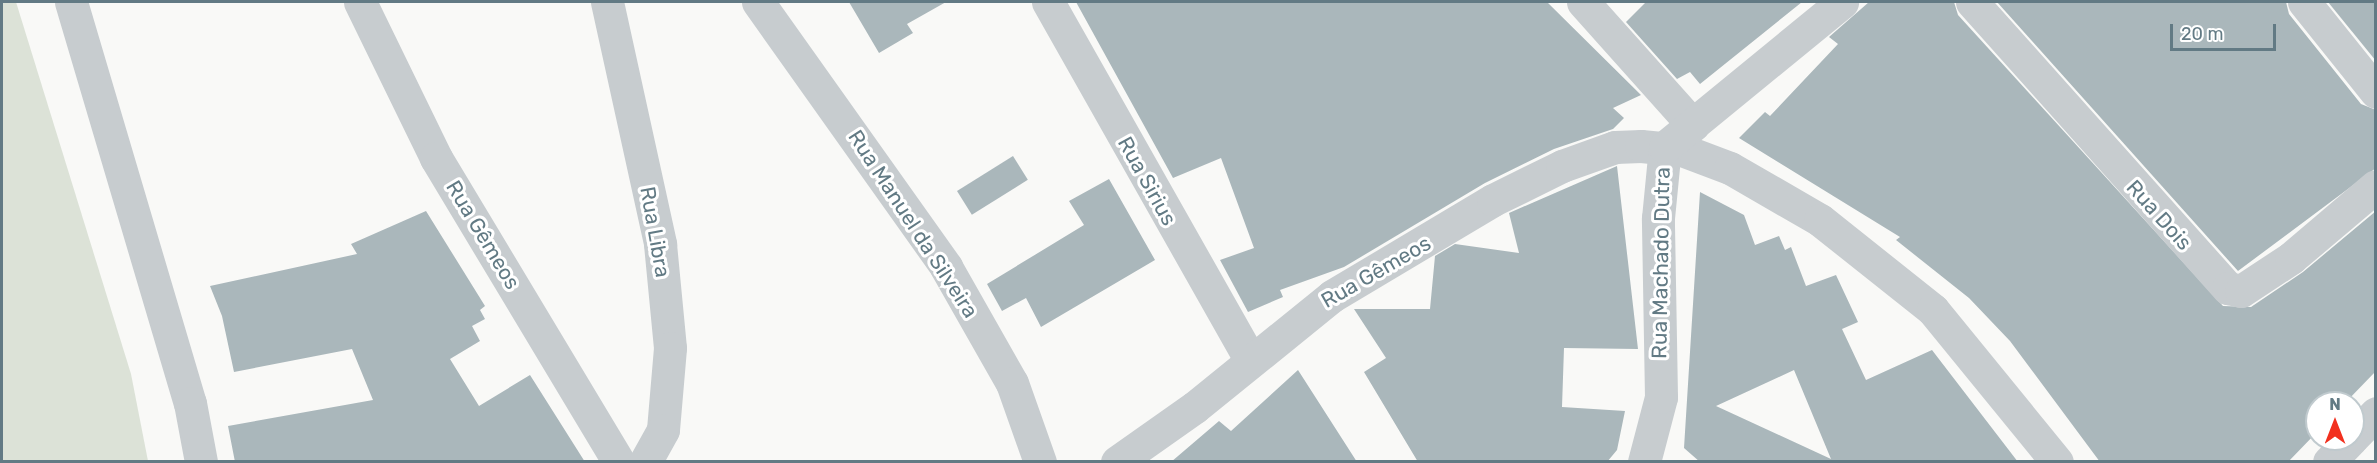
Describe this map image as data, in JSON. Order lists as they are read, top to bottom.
{
  "streets": {
    "street": [
      "Rua Sirius",
      "Rua Dois",
      "Rua Manuel da Silveira",
      "Rua Libra",
      "Rua Gêmeos",
      "Rua Machado Dutra"
    ]
  },
  "crossings": [
    ["Rua Sirius", "Rua Gêmeos"],
    ["Rua Gêmeos", "Rua Machado Dutra"]
  ],
  "scale_bar": "20 m",
  "north": "top"
}
